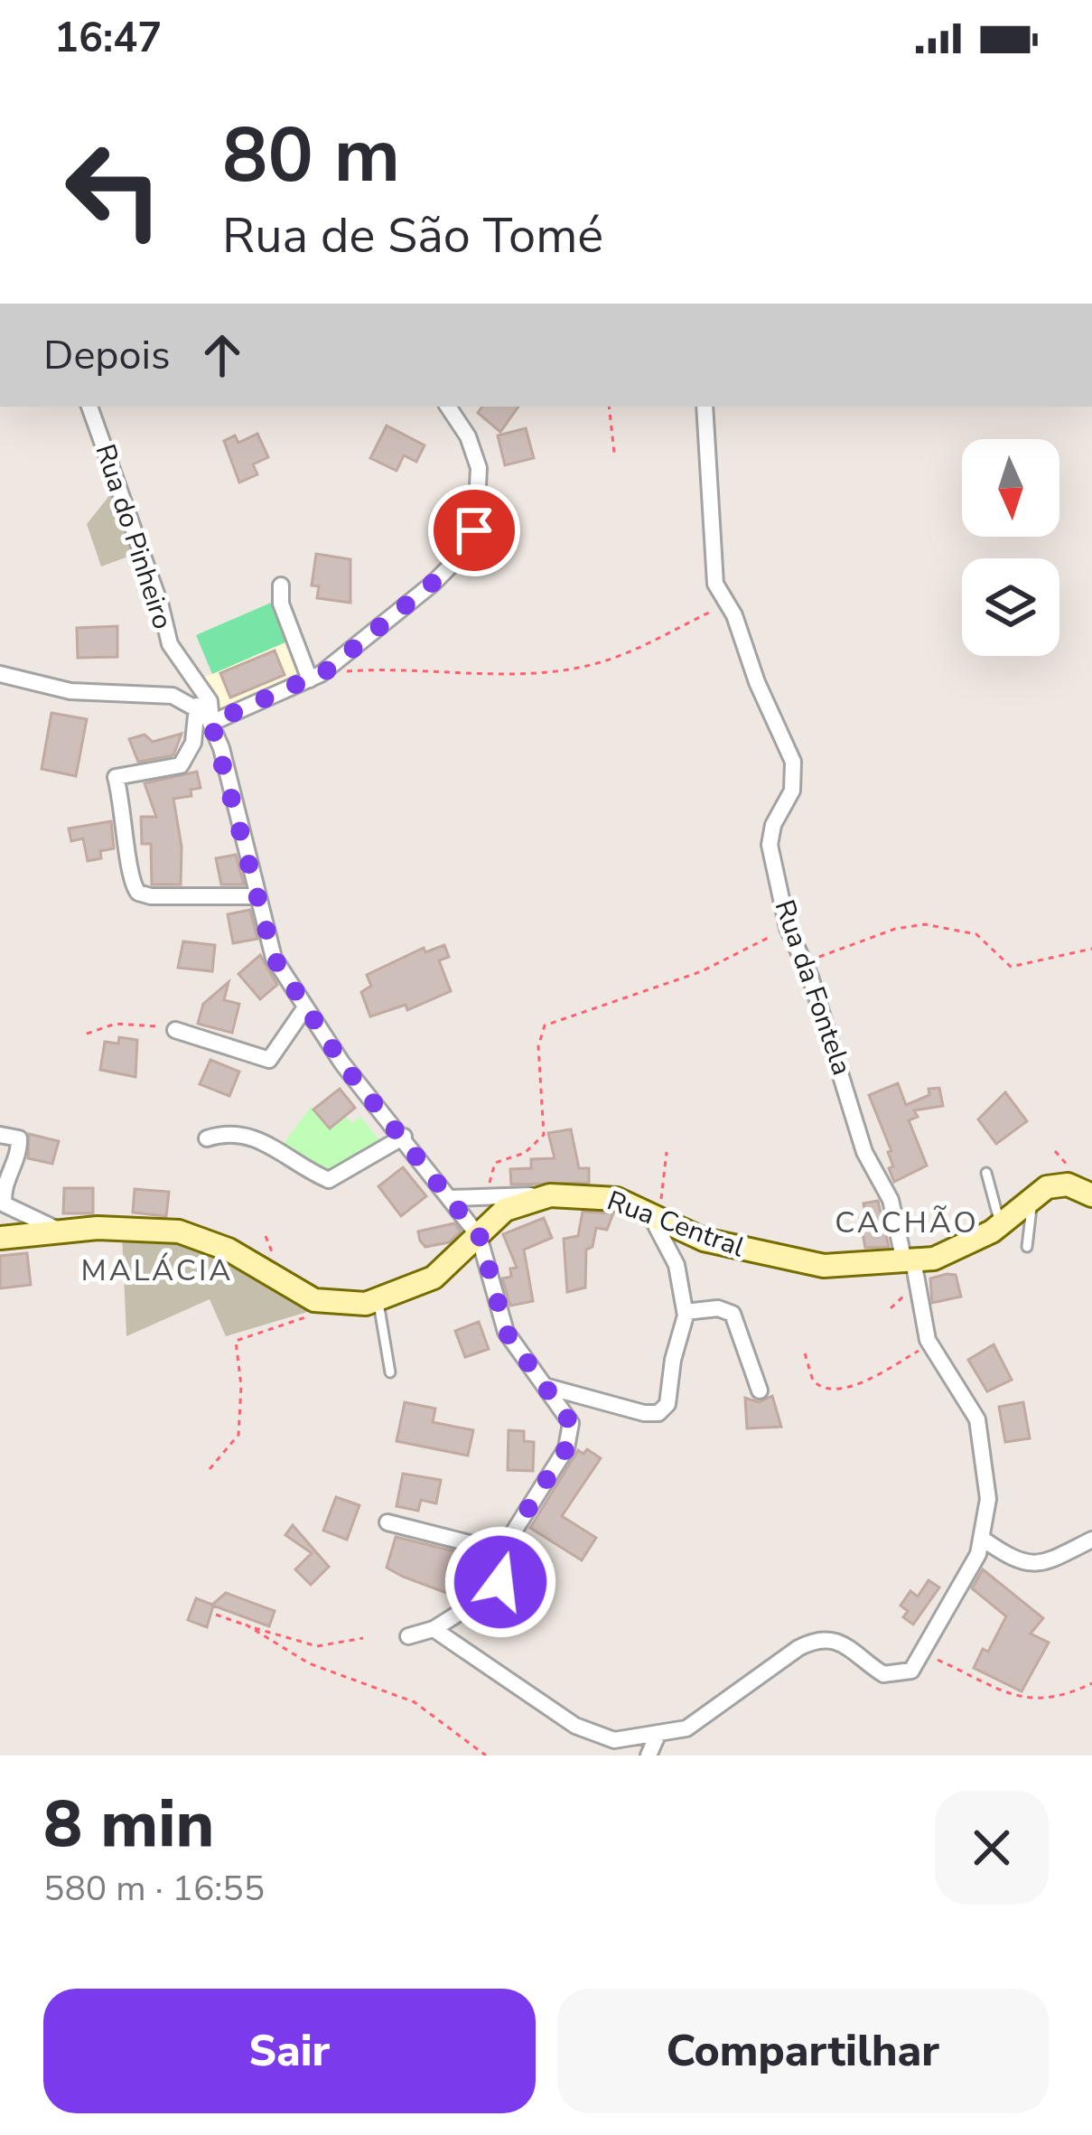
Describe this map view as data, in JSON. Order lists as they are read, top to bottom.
{
  "streets": {
    "main road": ["Rua Central"],
    "street": ["Rua do Pinheiro", "Rua da Fontela"]
  },
  "crossings": [
    ["Rua do Pinheiro", "Rua Central"],
    ["Rua da Fontela", "Rua Central"]
  ],
  "districts": ["CACHÃO", "MALÁCIA"],
  "north": "bottom",
  "page": {
    "status": "16:47",
    "turn": ["80 m", "Rua de São Tomé"],
    "then": "Depois",
    "heading": ["8 min", "580 m · 16:55"],
    "buttons": ["Sair", "Compartilhar"]
  }
}
